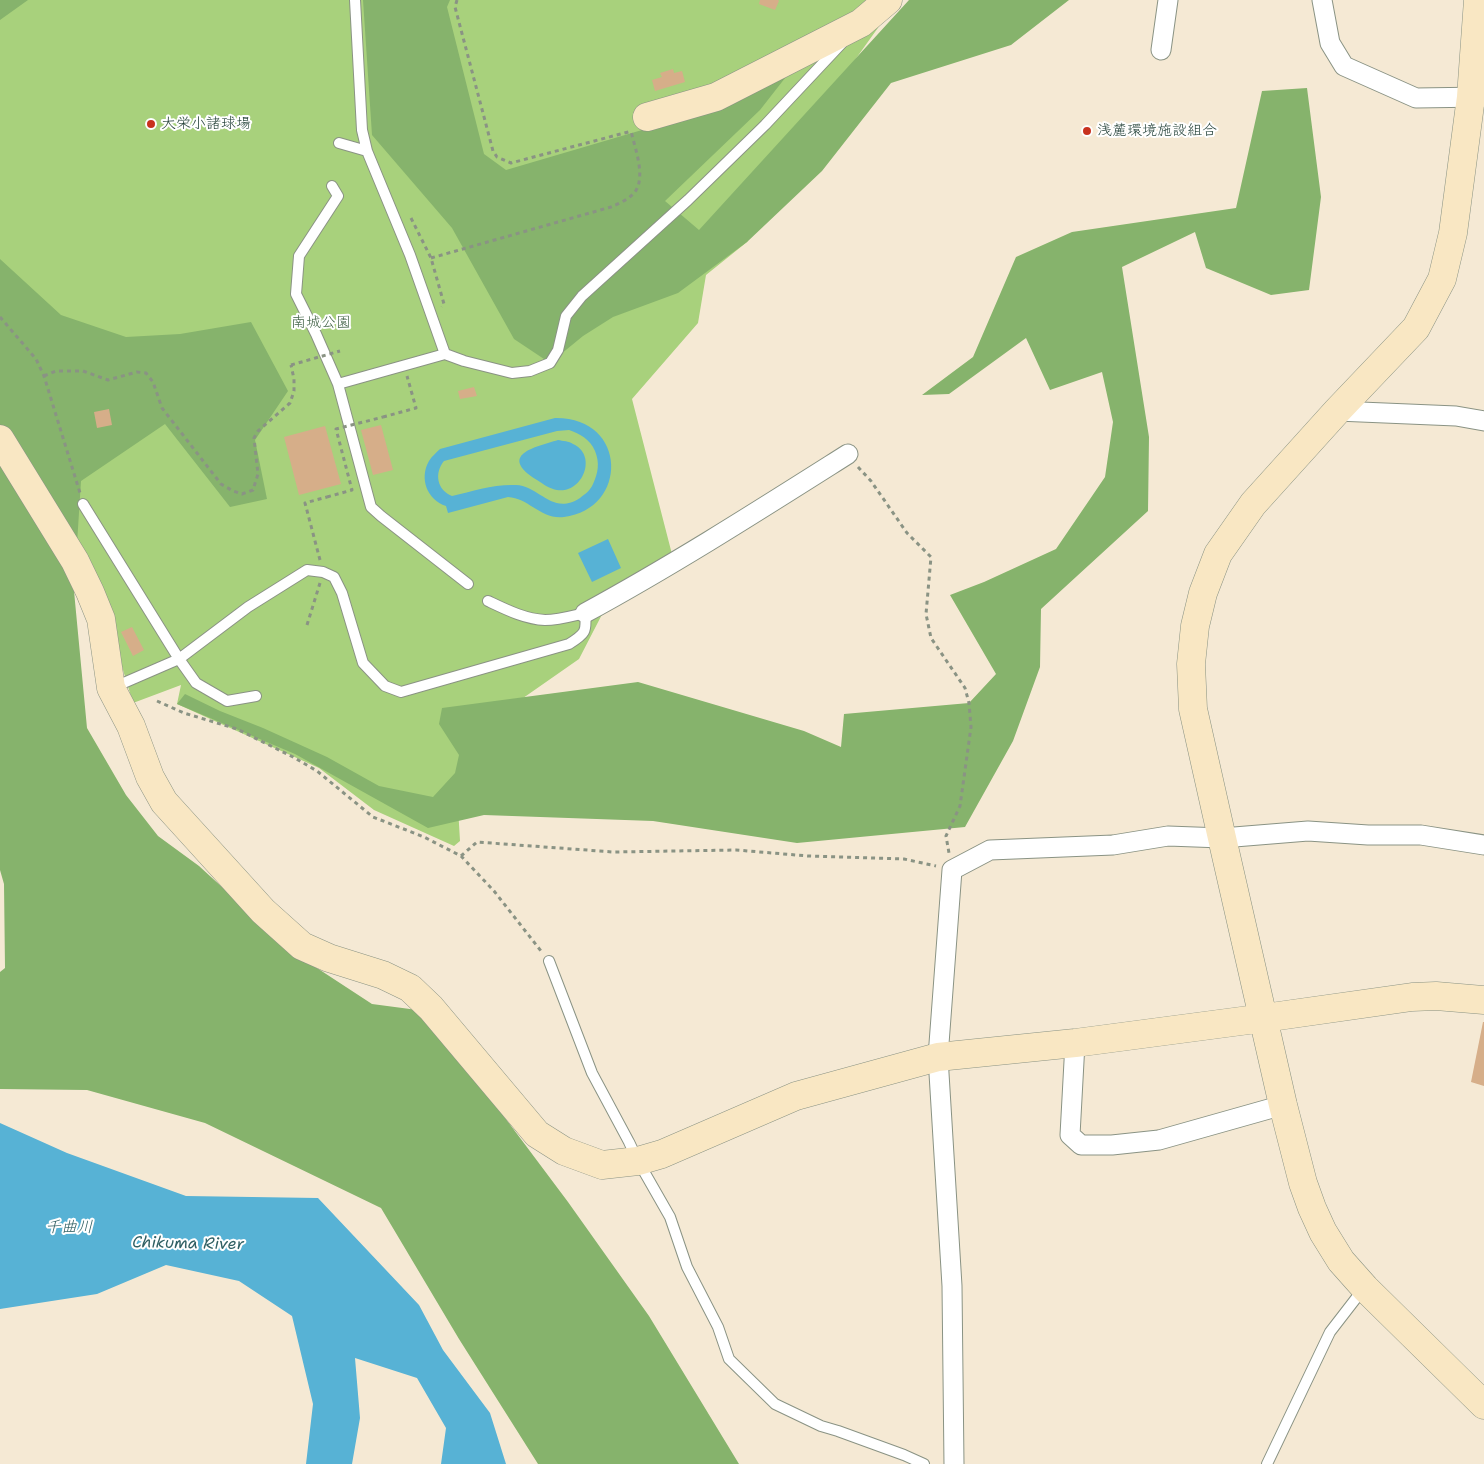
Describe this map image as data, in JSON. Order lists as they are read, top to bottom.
{
  "water": ["千曲川", "Chikuma River"],
  "parks": ["南城公園"],
  "places": ["大栄小諸球場", "浅麓環境施設組合"]
}
